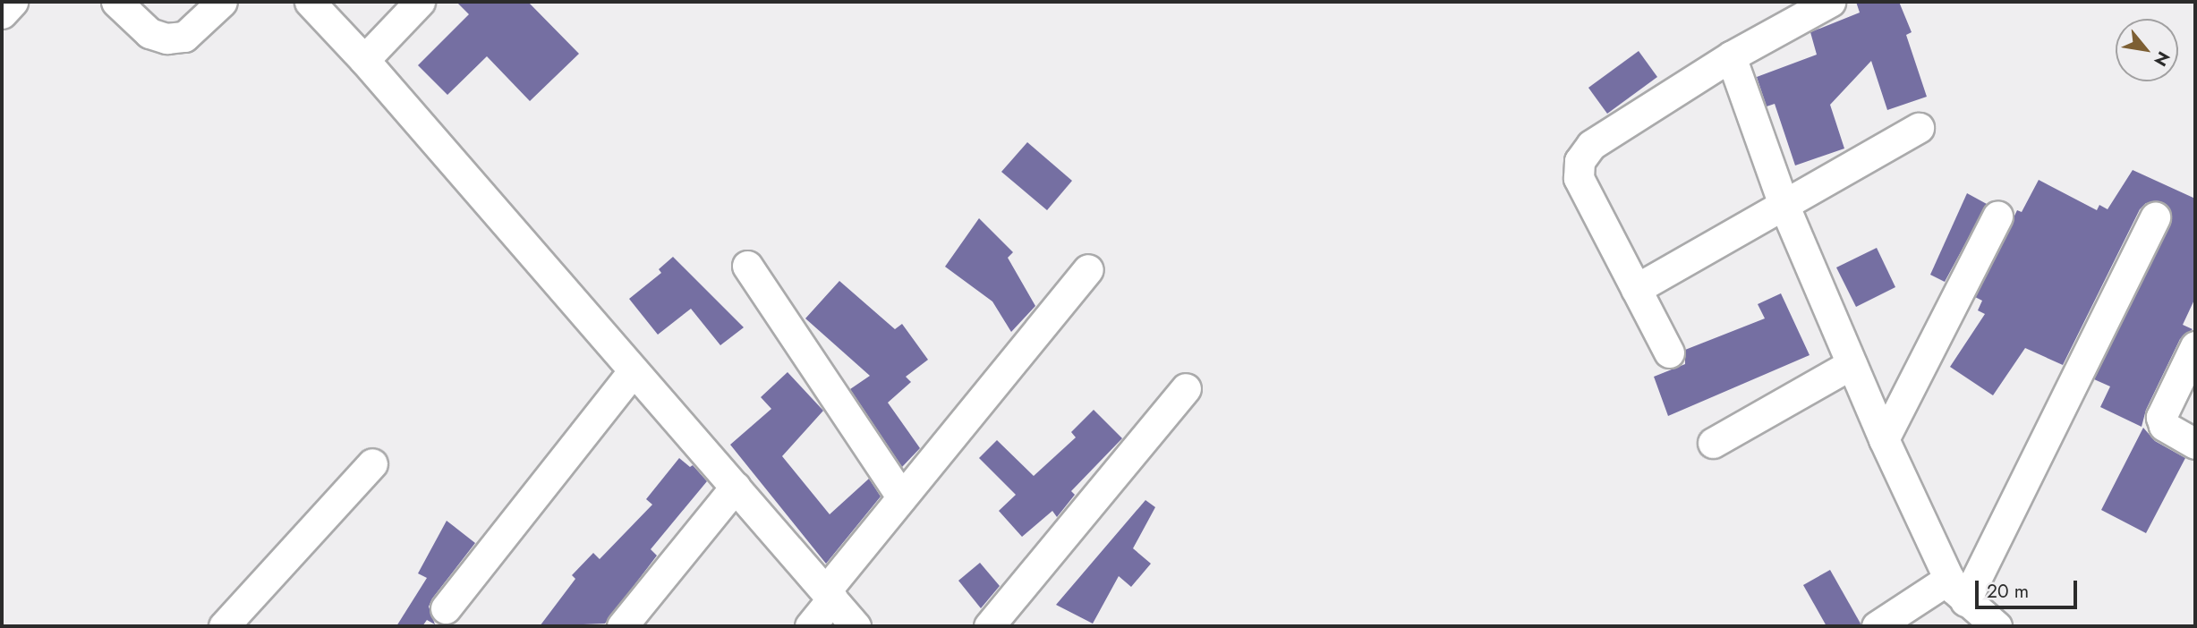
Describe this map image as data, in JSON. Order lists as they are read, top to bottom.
{
  "scale_bar": "20 m",
  "north": "bottom right"
}
